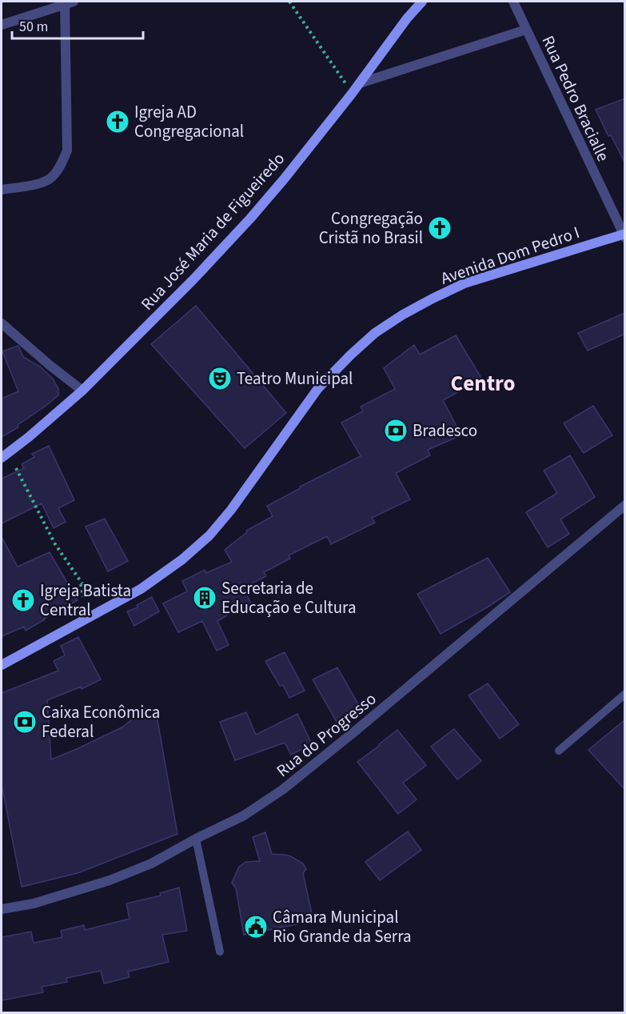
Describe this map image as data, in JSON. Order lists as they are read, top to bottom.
{
  "streets": {
    "main road": ["Rua José Maria de Figueiredo", "Avenida Dom Pedro I"],
    "street": ["Rua Pedro Bracialle", "Rua do Progresso"]
  },
  "crossings": [
    ["Rua Pedro Bracialle", "Avenida Dom Pedro I"]
  ],
  "districts": ["Centro"],
  "places": {
    "church": ["Igreja AD Congregacional", "Congregação Cristã no Brasil", "Igreja Batista Central"],
    "theatre": ["Teatro Municipal"],
    "bank": ["Bradesco", "Caixa Econômica Federal"],
    "building": ["Secretaria de Educação e Cultura"],
    "public building": ["Câmara Municipal Rio Grande da Serra"]
  },
  "scale_bar": "50 m"
}
